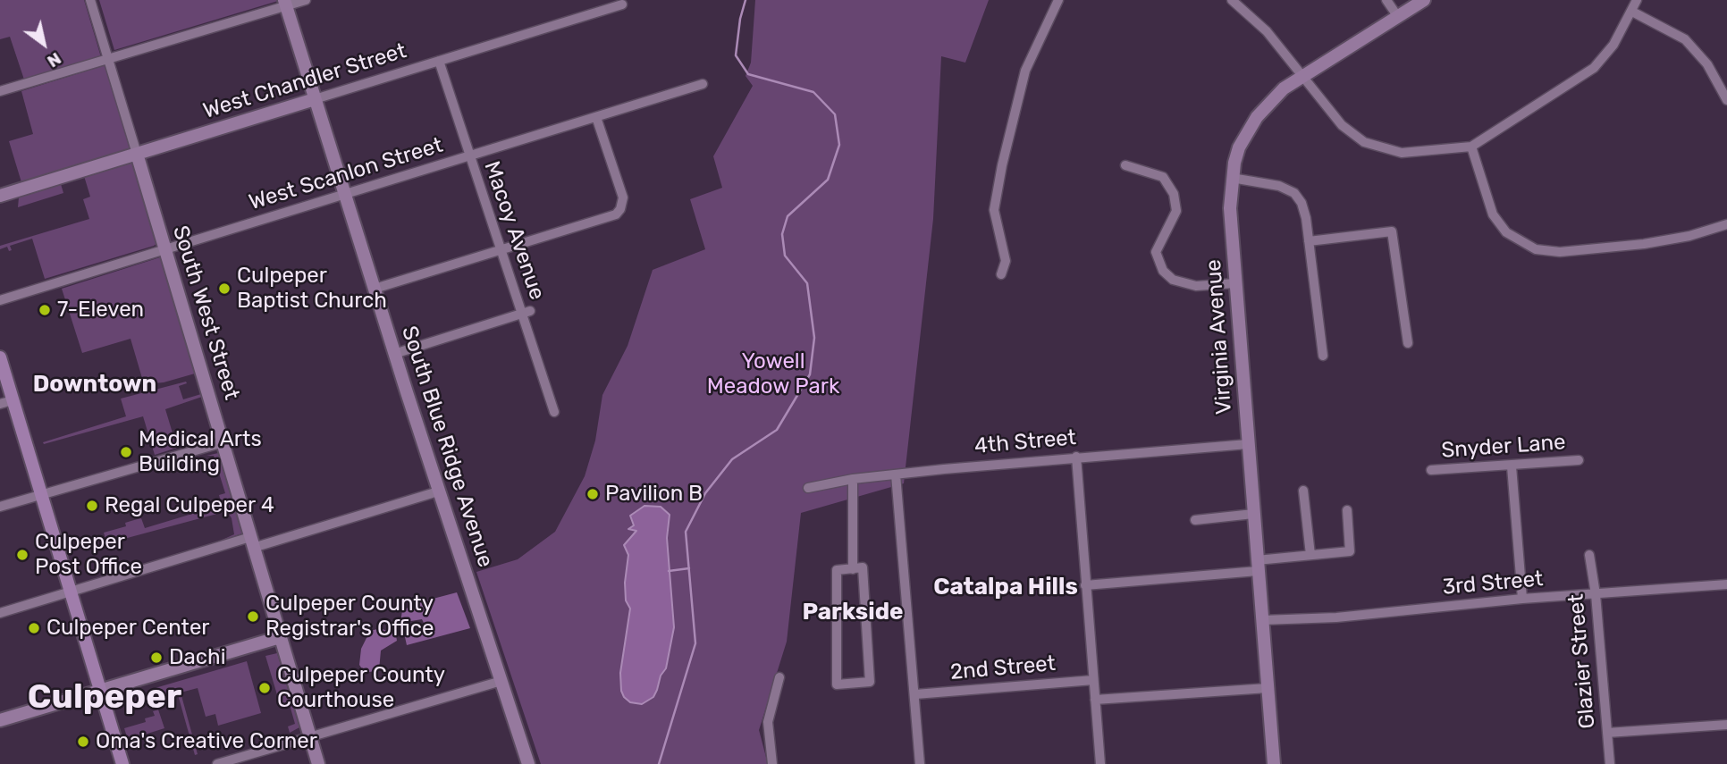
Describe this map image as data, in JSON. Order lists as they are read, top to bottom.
{
  "streets": {
    "street": [
      "West Chandler Street",
      "West Scanlon Street",
      "Macoy Avenue",
      "South West Street",
      "Virginia Avenue",
      "4th Street",
      "South Blue Ridge Avenue",
      "Snyder Lane",
      "3rd Street",
      "Glazier Street",
      "2nd Street"
    ]
  },
  "crossings": [
    ["West Chandler Street", "Macoy Avenue"],
    ["West Chandler Street", "South West Street"],
    ["West Chandler Street", "South Blue Ridge Avenue"],
    ["West Scanlon Street", "Macoy Avenue"],
    ["West Scanlon Street", "South West Street"],
    ["West Scanlon Street", "South Blue Ridge Avenue"],
    ["Virginia Avenue", "4th Street"],
    ["Virginia Avenue", "3rd Street"],
    ["3rd Street", "Glazier Street"]
  ],
  "districts": [
    "Downtown",
    "Catalpa Hills",
    "Parkside",
    "Culpeper"
  ],
  "parks": ["Yowell Meadow Park"],
  "places": [
    "Culpeper Baptist Church",
    "7-Eleven",
    "Medical Arts Building",
    "Pavilion B",
    "Regal Culpeper 4",
    "Culpeper Post Office",
    "Culpeper County Registrar's Office",
    "Culpeper Center",
    "Dachi",
    "Culpeper County Courthouse",
    "Oma's Creative Corner"
  ],
  "north": "bottom right"
}
